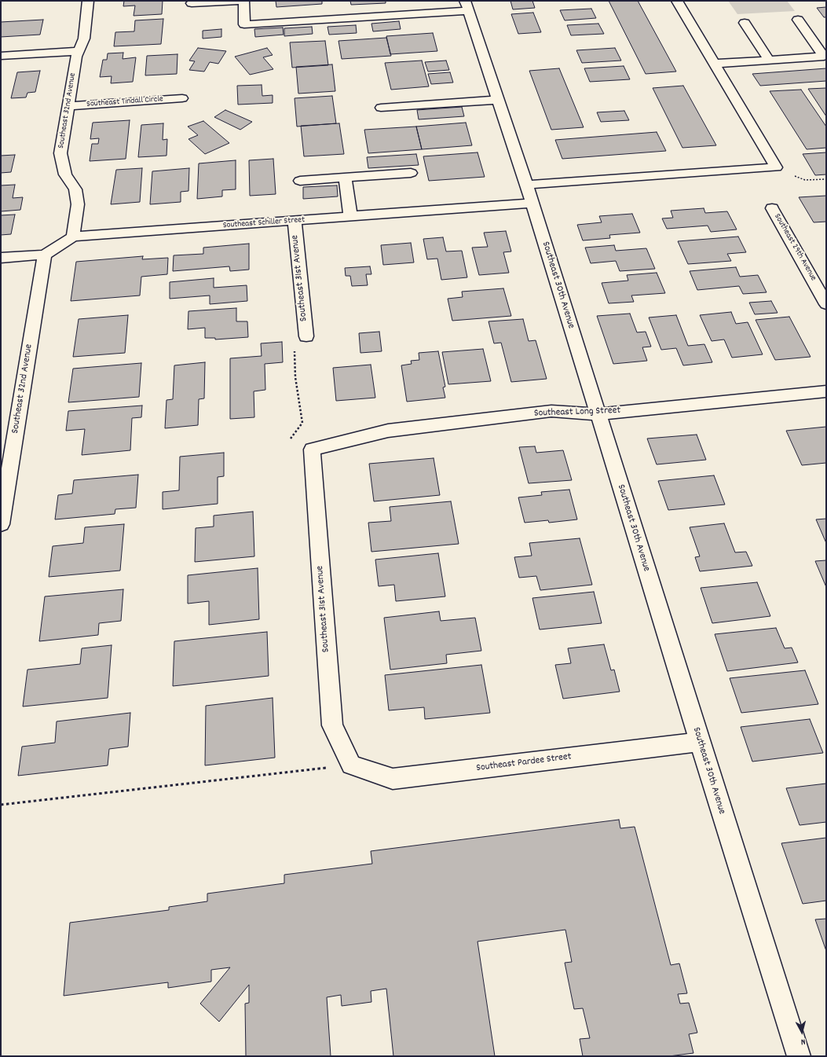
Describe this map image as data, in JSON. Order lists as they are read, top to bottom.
{
  "streets": {
    "street": [
      "Southeast Tindall Circle",
      "Southeast 32nd Avenue",
      "Southeast Schiller Street",
      "Southeast 29th Avenue",
      "Southeast 31st Avenue",
      "Southeast 30th Avenue",
      "Southeast Long Street",
      "Southeast Pardee Street"
    ]
  },
  "crossings": [
    ["Southeast Tindall Circle", "Southeast 32nd Avenue"],
    ["Southeast 32nd Avenue", "Southeast Schiller Street"],
    ["Southeast Schiller Street", "Southeast 31st Avenue"],
    ["Southeast Schiller Street", "Southeast 30th Avenue"],
    ["Southeast 31st Avenue", "Southeast Long Street"],
    ["Southeast 31st Avenue", "Southeast Pardee Street"],
    ["Southeast 30th Avenue", "Southeast Long Street"],
    ["Southeast 30th Avenue", "Southeast Pardee Street"]
  ],
  "north": "bottom"
}
